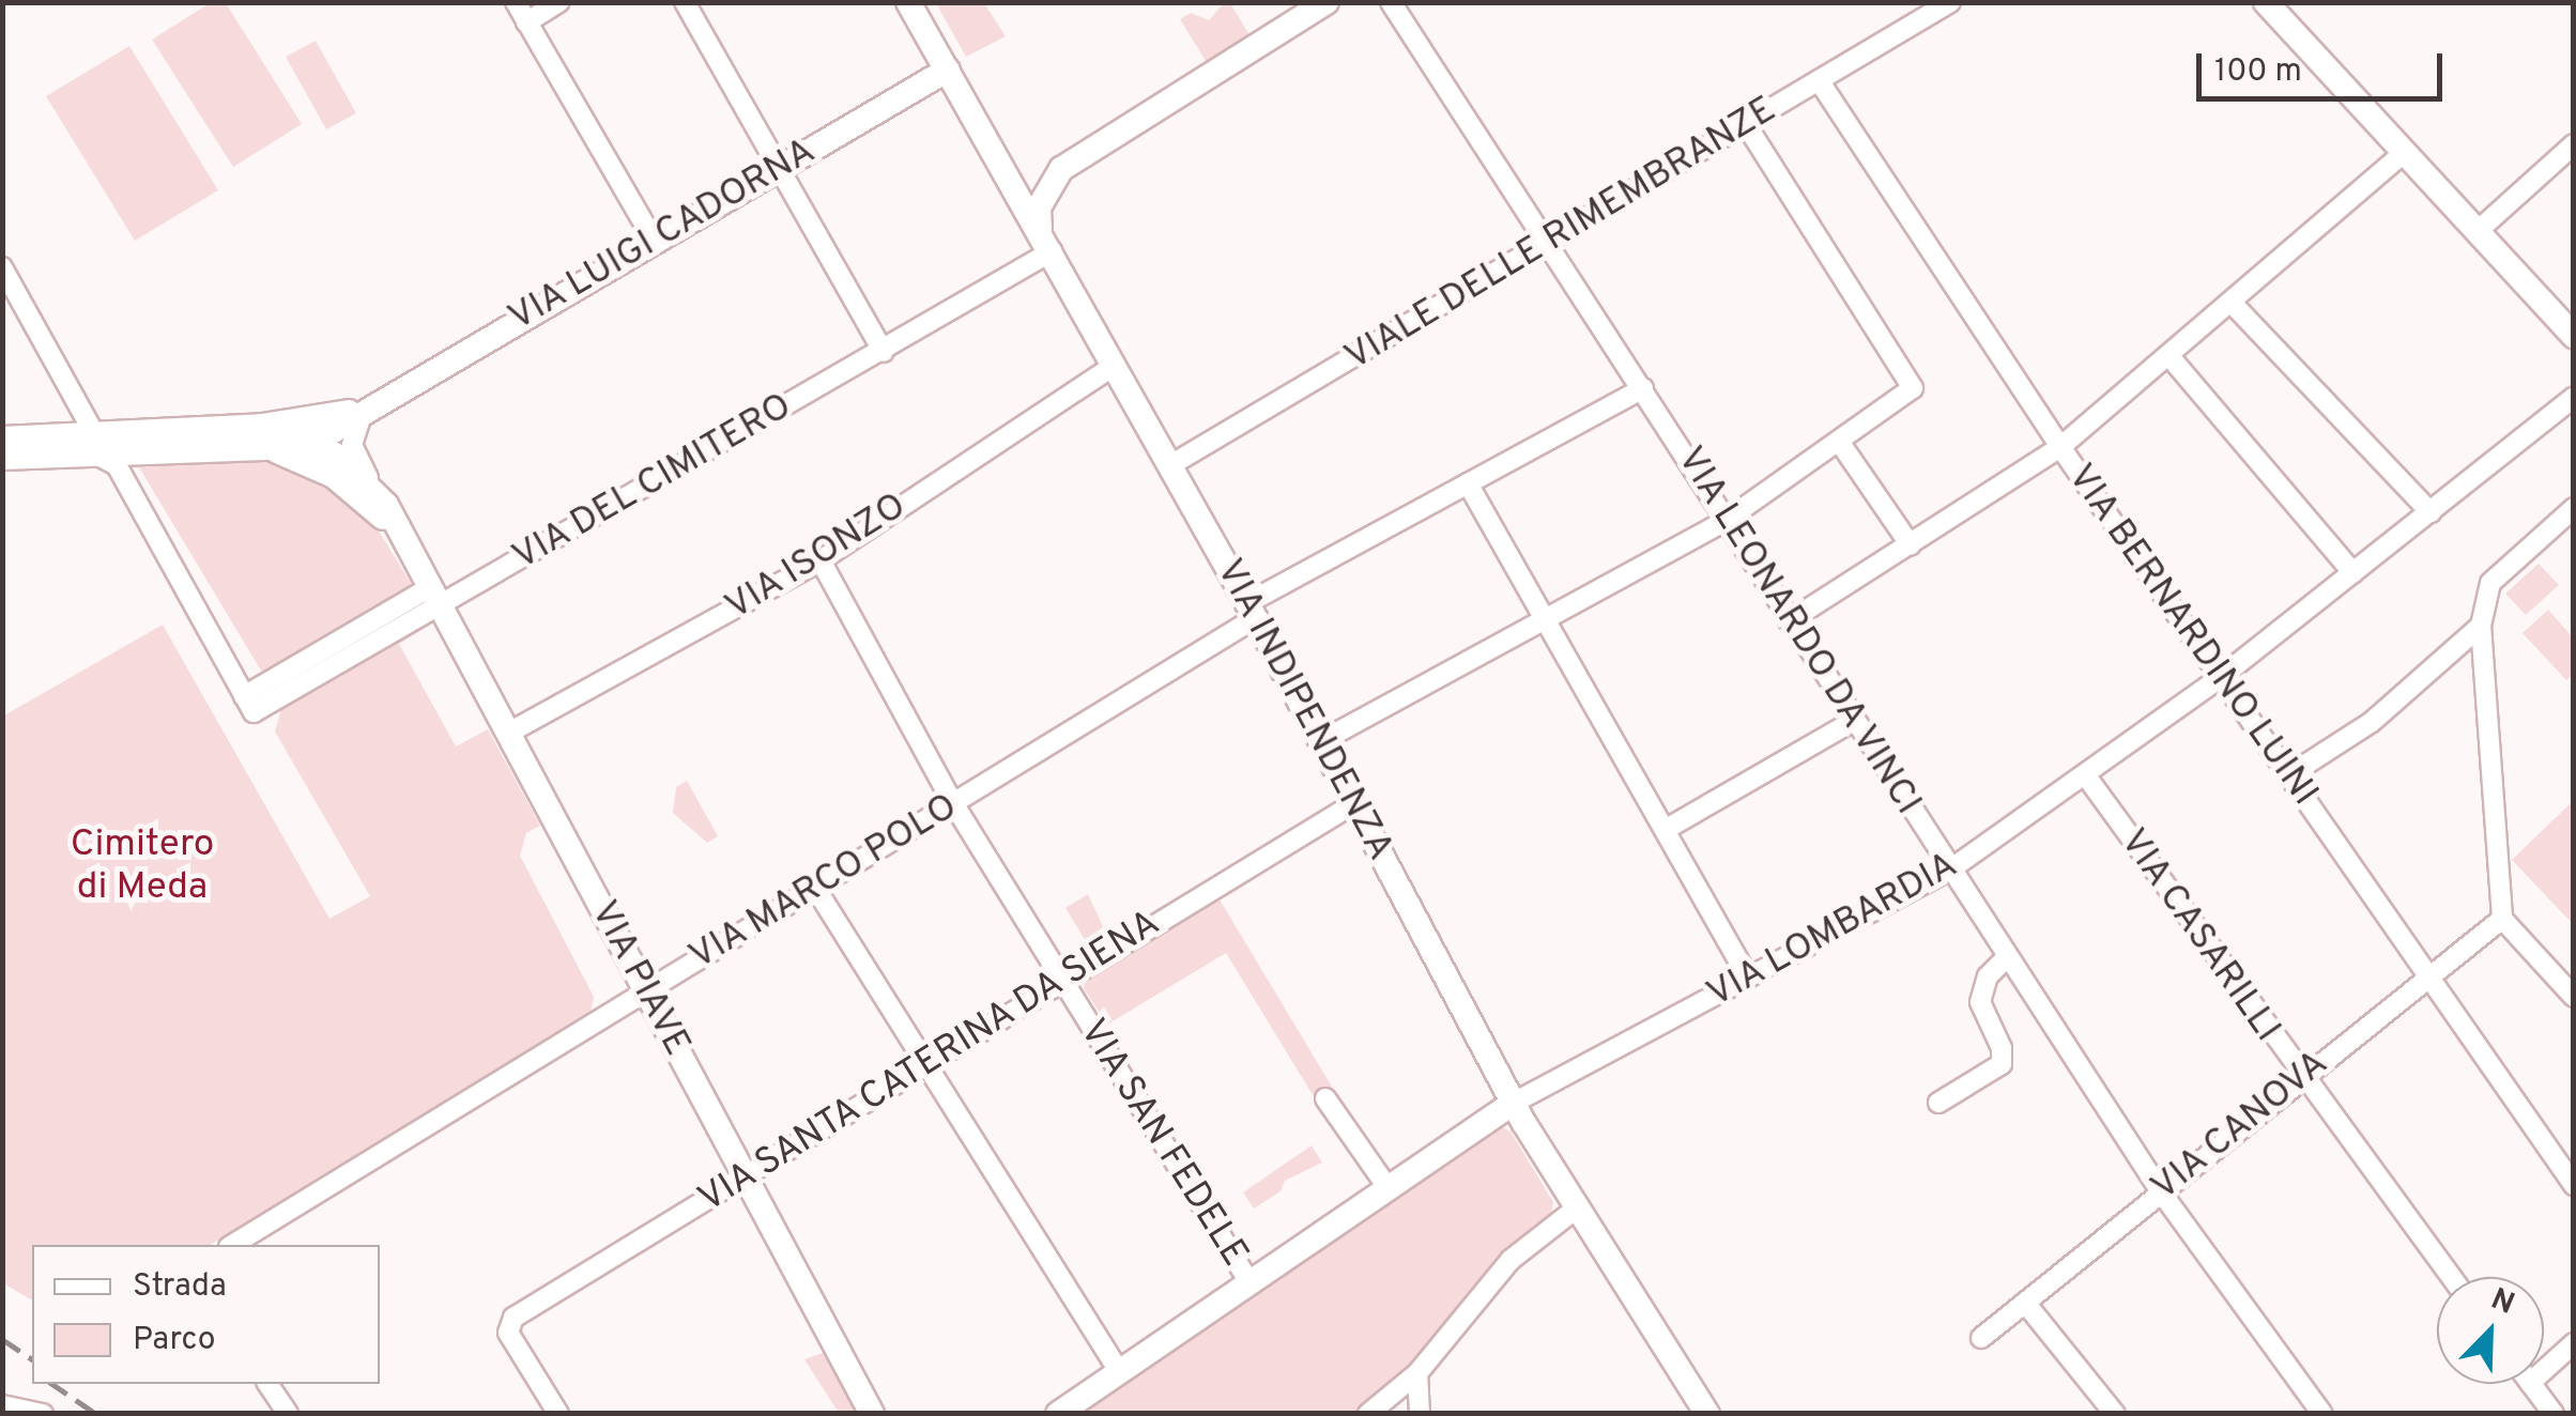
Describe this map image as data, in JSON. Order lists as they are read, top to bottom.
{
  "streets": {
    "street": [
      "VIALE DELLE RIMEMBRANZE",
      "VIA LUIGI CADORNA",
      "VIA DEL CIMITERO",
      "VIA ISONZO",
      "VIA LEONARDO DA VINCI",
      "VIA BERNARDINO LUINI",
      "VIA INDIPENDENZA",
      "VIA MARCO POLO",
      "VIA LOMBARDIA",
      "VIA CASARILLI",
      "VIA PIAVE",
      "VIA SANTA CATERINA DA SIENA",
      "VIA CANOVA",
      "VIA SAN FEDELE"
    ]
  },
  "crossings": [
    ["VIALE DELLE RIMEMBRANZE", "VIA LEONARDO DA VINCI"],
    ["VIALE DELLE RIMEMBRANZE", "VIA BERNARDINO LUINI"],
    ["VIALE DELLE RIMEMBRANZE", "VIA INDIPENDENZA"],
    ["VIA LUIGI CADORNA", "VIA DEL CIMITERO"],
    ["VIA LUIGI CADORNA", "VIA INDIPENDENZA"],
    ["VIA LUIGI CADORNA", "VIA PIAVE"],
    ["VIA DEL CIMITERO", "VIA INDIPENDENZA"],
    ["VIA DEL CIMITERO", "VIA PIAVE"],
    ["VIA ISONZO", "VIA INDIPENDENZA"],
    ["VIA ISONZO", "VIA PIAVE"],
    ["VIA ISONZO", "VIA SAN FEDELE"],
    ["VIA LEONARDO DA VINCI", "VIA MARCO POLO"],
    ["VIA LEONARDO DA VINCI", "VIA LOMBARDIA"],
    ["VIA LEONARDO DA VINCI", "VIA CANOVA"],
    ["VIA BERNARDINO LUINI", "VIA LOMBARDIA"],
    ["VIA BERNARDINO LUINI", "VIA CANOVA"],
    ["VIA INDIPENDENZA", "VIA MARCO POLO"],
    ["VIA INDIPENDENZA", "VIA LOMBARDIA"],
    ["VIA INDIPENDENZA", "VIA SANTA CATERINA DA SIENA"],
    ["VIA MARCO POLO", "VIA PIAVE"],
    ["VIA MARCO POLO", "VIA SAN FEDELE"],
    ["VIA LOMBARDIA", "VIA CASARILLI"],
    ["VIA LOMBARDIA", "VIA SAN FEDELE"],
    ["VIA CASARILLI", "VIA CANOVA"],
    ["VIA PIAVE", "VIA SANTA CATERINA DA SIENA"],
    ["VIA SANTA CATERINA DA SIENA", "VIA SAN FEDELE"]
  ],
  "parks": ["Cimitero di Meda"],
  "legend": ["Strada", "Parco"],
  "scale_bar": "100 m",
  "north": "top right"
}
